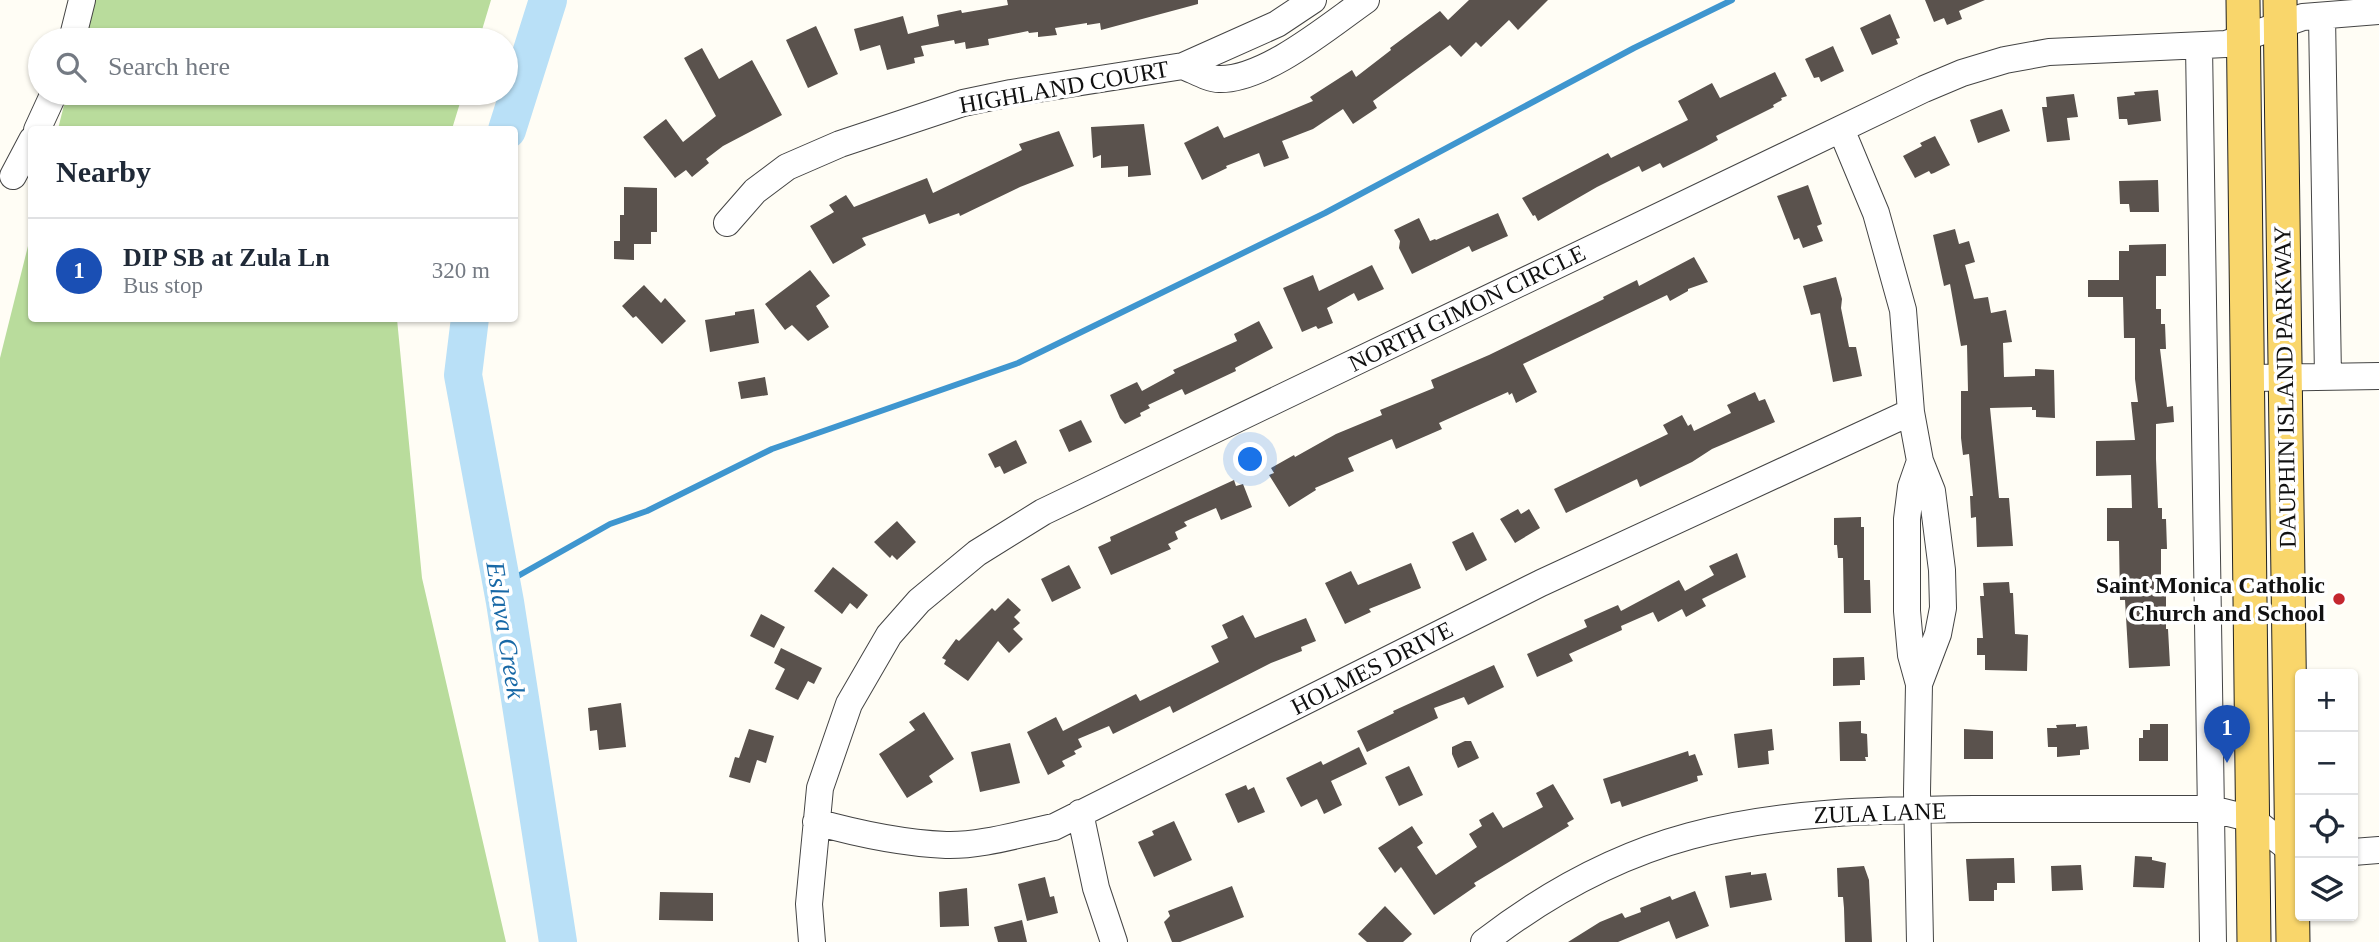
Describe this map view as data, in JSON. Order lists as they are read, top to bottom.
{
  "streets": {
    "main road": ["DAUPHIN ISLAND PARKWAY"],
    "street": [
      "HIGHLAND COURT",
      "NORTH GIMON CIRCLE",
      "HOLMES DRIVE",
      "ZULA LANE"
    ]
  },
  "crossings": [
    ["NORTH GIMON CIRCLE", "DAUPHIN ISLAND PARKWAY"],
    ["NORTH GIMON CIRCLE", "HOLMES DRIVE"],
    ["DAUPHIN ISLAND PARKWAY", "ZULA LANE"]
  ],
  "water": ["Eslava Creek"],
  "places": ["Saint Monica Catholic Church and School"],
  "page": {
    "search": "Search here",
    "heading": "Nearby",
    "list": [
      {
        "mark": "1",
        "name": "DIP SB at Zula Ln",
        "note": "Bus stop",
        "value": "320 m"
      }
    ],
    "map_buttons": ["+", "−"],
    "pins": "1"
  }
}
